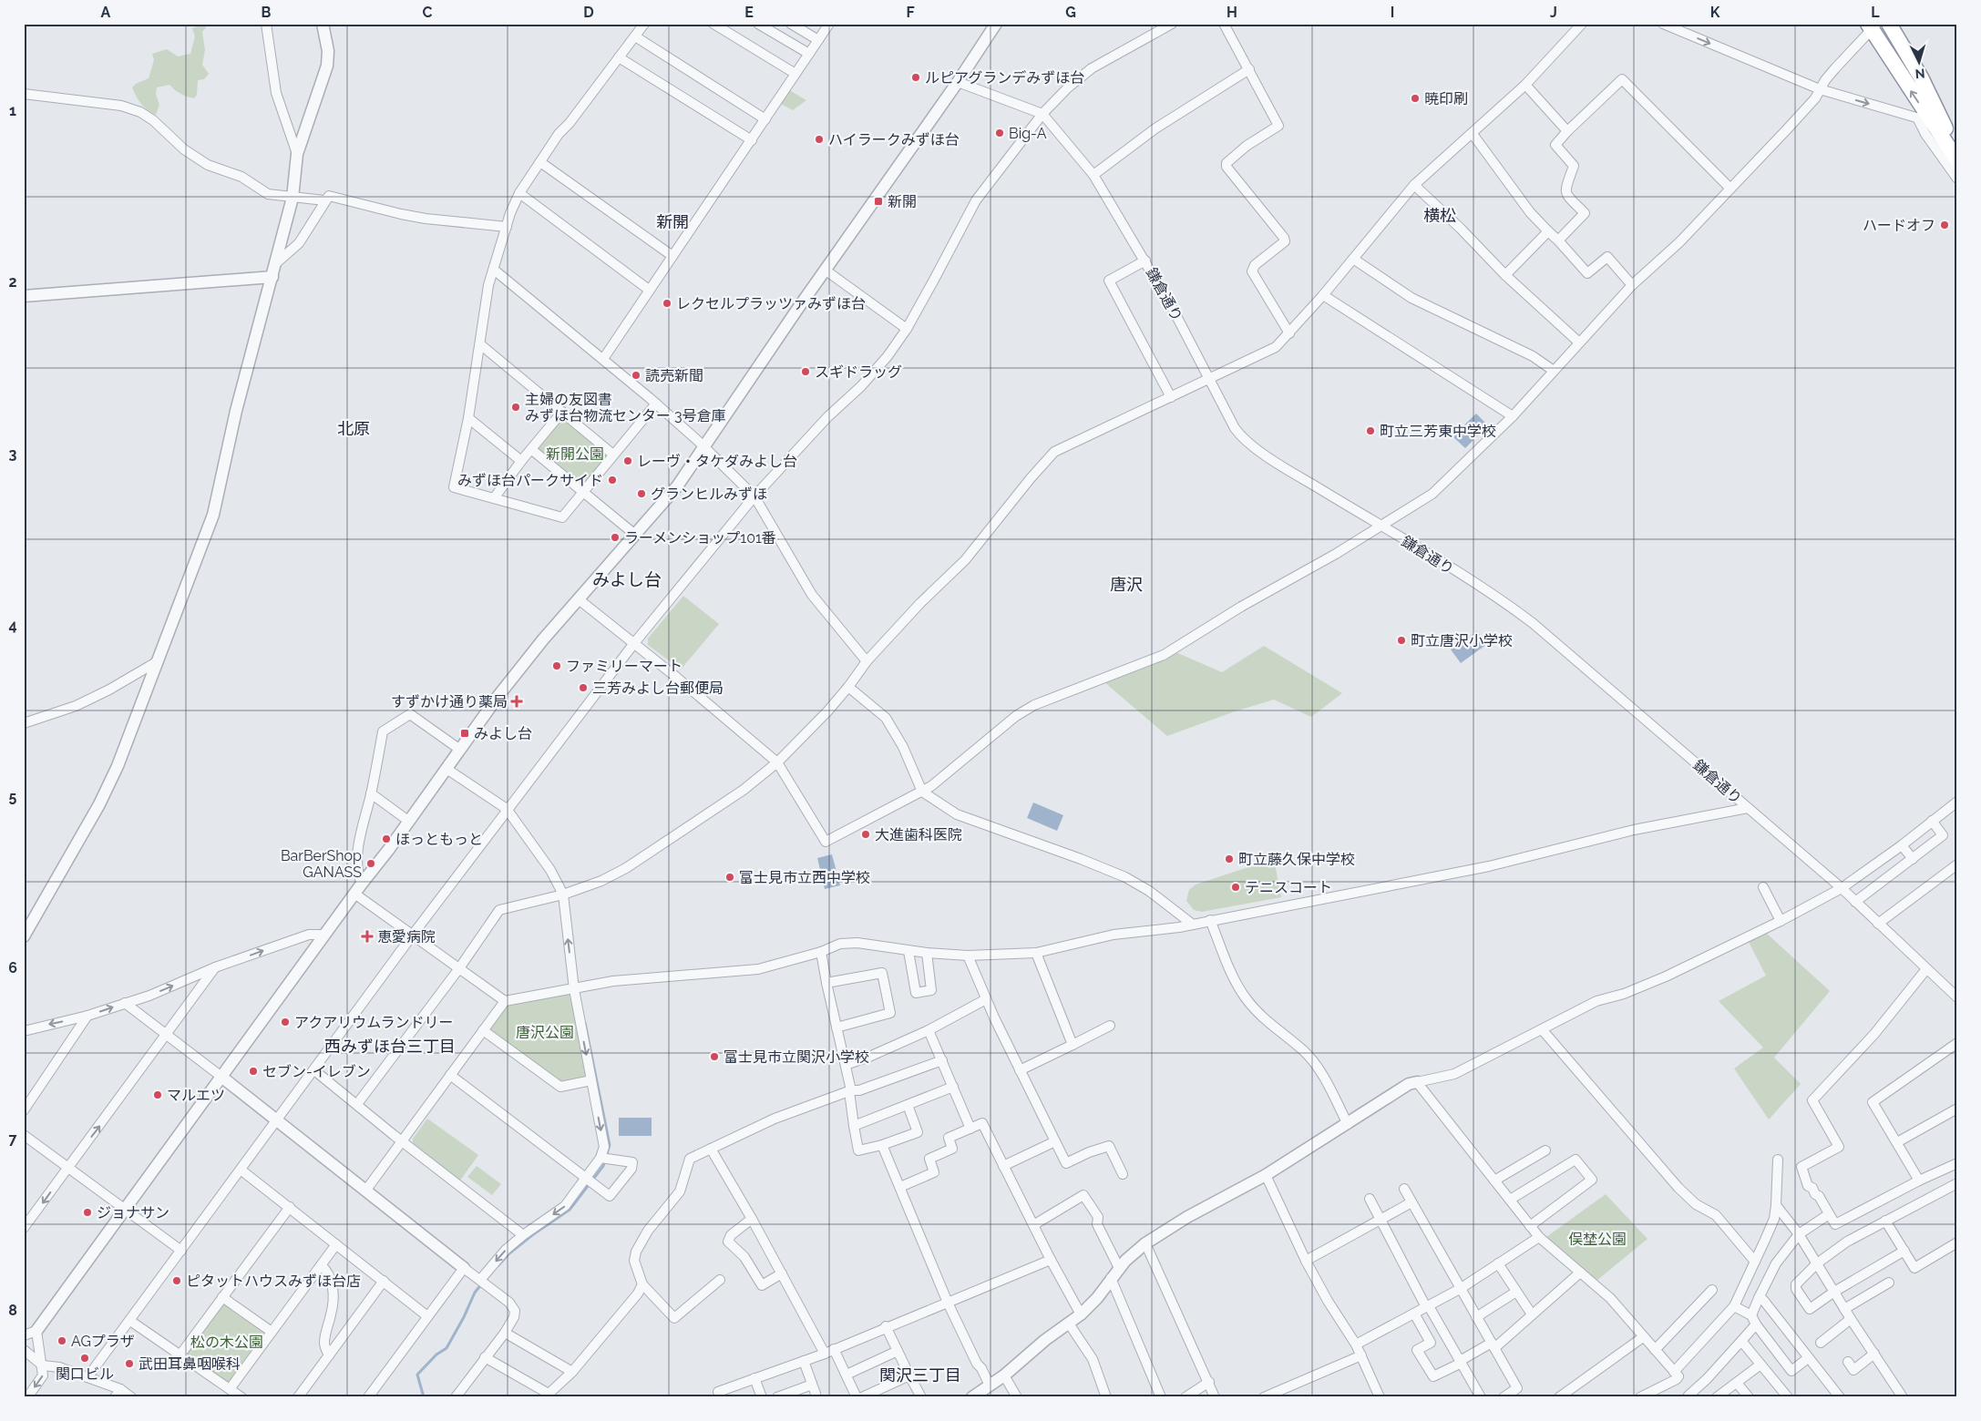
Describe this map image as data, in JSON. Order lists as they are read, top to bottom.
{
  "streets": {
    "street": ["鎌倉通り"]
  },
  "districts": [
    "横松",
    "新開",
    "北原",
    "みよし台",
    "唐沢",
    "西みずほ台三丁目",
    "関沢三丁目"
  ],
  "parks": [
    "新開公園",
    "唐沢公園",
    "俣埜公園",
    "松の木公園"
  ],
  "places": {
    "other": [
      "ルピアグランデみずほ台",
      "暁印刷",
      "Big-A",
      "ハイラークみずほ台",
      "ハードオフ",
      "レクセルプラッツァみずほ台",
      "スギドラッグ",
      "読売新聞",
      "主婦の友図書 みずほ台物流センター 3号倉庫",
      "町立三芳東中学校",
      "レーヴ・タケダみよし台",
      "みずほ台パークサイド",
      "グランヒルみずほ",
      "ラーメンショップ101番",
      "町立唐沢小学校",
      "ファミリーマート",
      "三芳みよし台郵便局",
      "大進歯科医院",
      "ほっともっと",
      "町立藤久保中学校",
      "BarBerShop GANASS",
      "富士見市立西中学校",
      "テニスコート",
      "アクアリウムランドリー",
      "富士見市立関沢小学校",
      "セブン-イレブン",
      "マルエツ",
      "ジョナサン",
      "ピタットハウスみずほ台店",
      "AGプラザ",
      "関口ビル",
      "武田耳鼻咽喉科"
    ],
    "transit": ["新開", "みよし台"],
    "health": ["すずかけ通り薬局", "恵愛病院"]
  },
  "north": "bottom",
  "grid": {
    "columns": [
      "A",
      "B",
      "C",
      "D",
      "E",
      "F",
      "G",
      "H",
      "I",
      "J",
      "K",
      "L"
    ],
    "rows": [
      "1",
      "2",
      "3",
      "4",
      "5",
      "6",
      "7",
      "8"
    ]
  }
}
